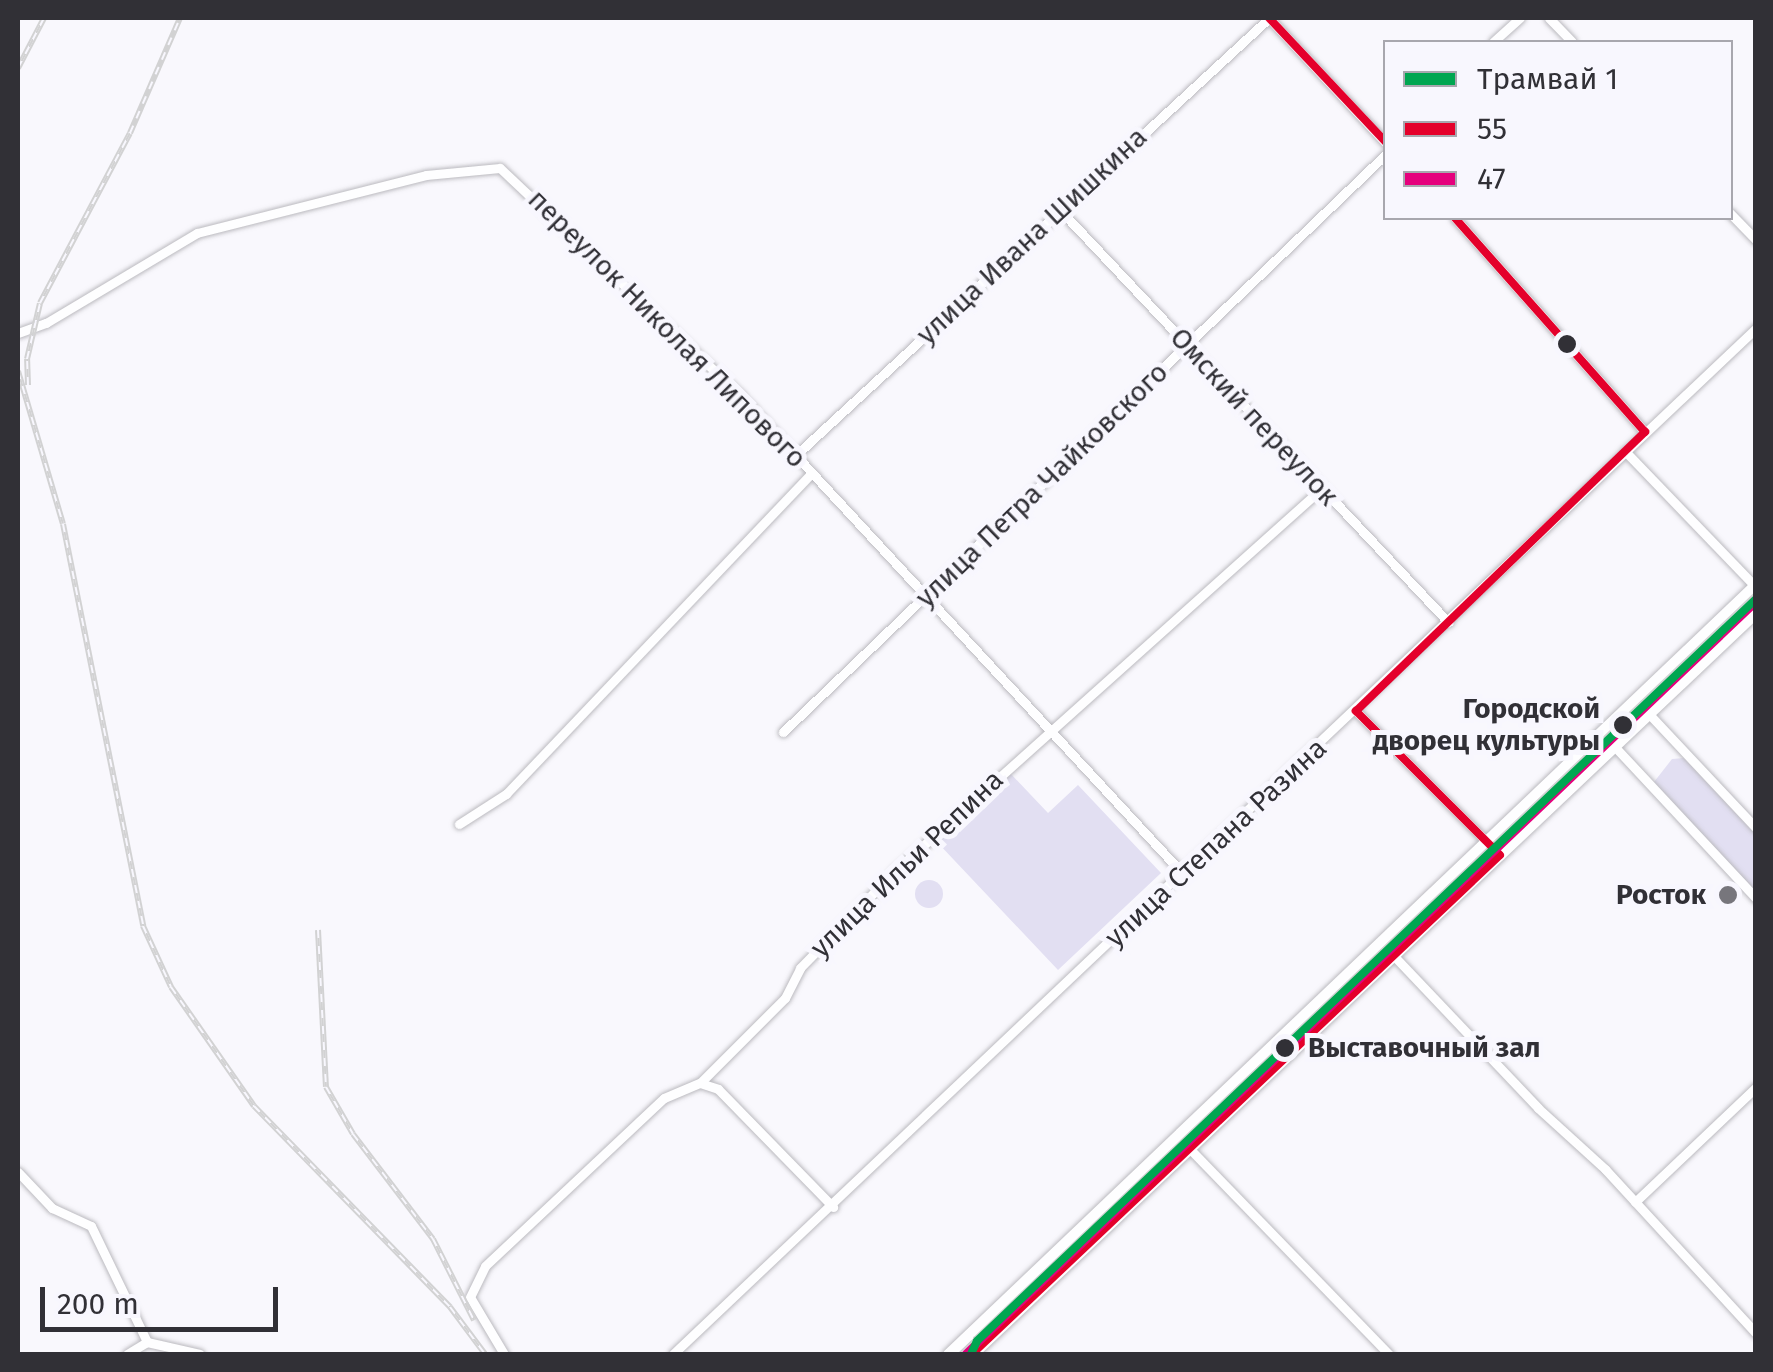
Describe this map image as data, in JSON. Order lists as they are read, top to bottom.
{
  "streets": {
    "street": [
      "улица Ивана Шишкина",
      "переулок Николая Липового",
      "Омский переулок",
      "улица Петра Чайковского",
      "улица Степана Разина",
      "улица Ильи Репина"
    ]
  },
  "crossings": [
    ["улица Ивана Шишкина", "переулок Николая Липового"],
    ["улица Ивана Шишкина", "Омский переулок"],
    ["переулок Николая Липового", "улица Петра Чайковского"],
    ["переулок Николая Липового", "улица Степана Разина"],
    ["переулок Николая Липового", "улица Ильи Репина"],
    ["Омский переулок", "улица Петра Чайковского"],
    ["Омский переулок", "улица Степана Разина"],
    ["Омский переулок", "улица Ильи Репина"]
  ],
  "places": ["Городской дворец культуры", "Росток", "Выставочный зал"],
  "lines": ["transit line 55", "tram line 1", "transit line 47"],
  "legend": ["Трамвай 1", "55", "47"],
  "scale_bar": "200 m"
}
